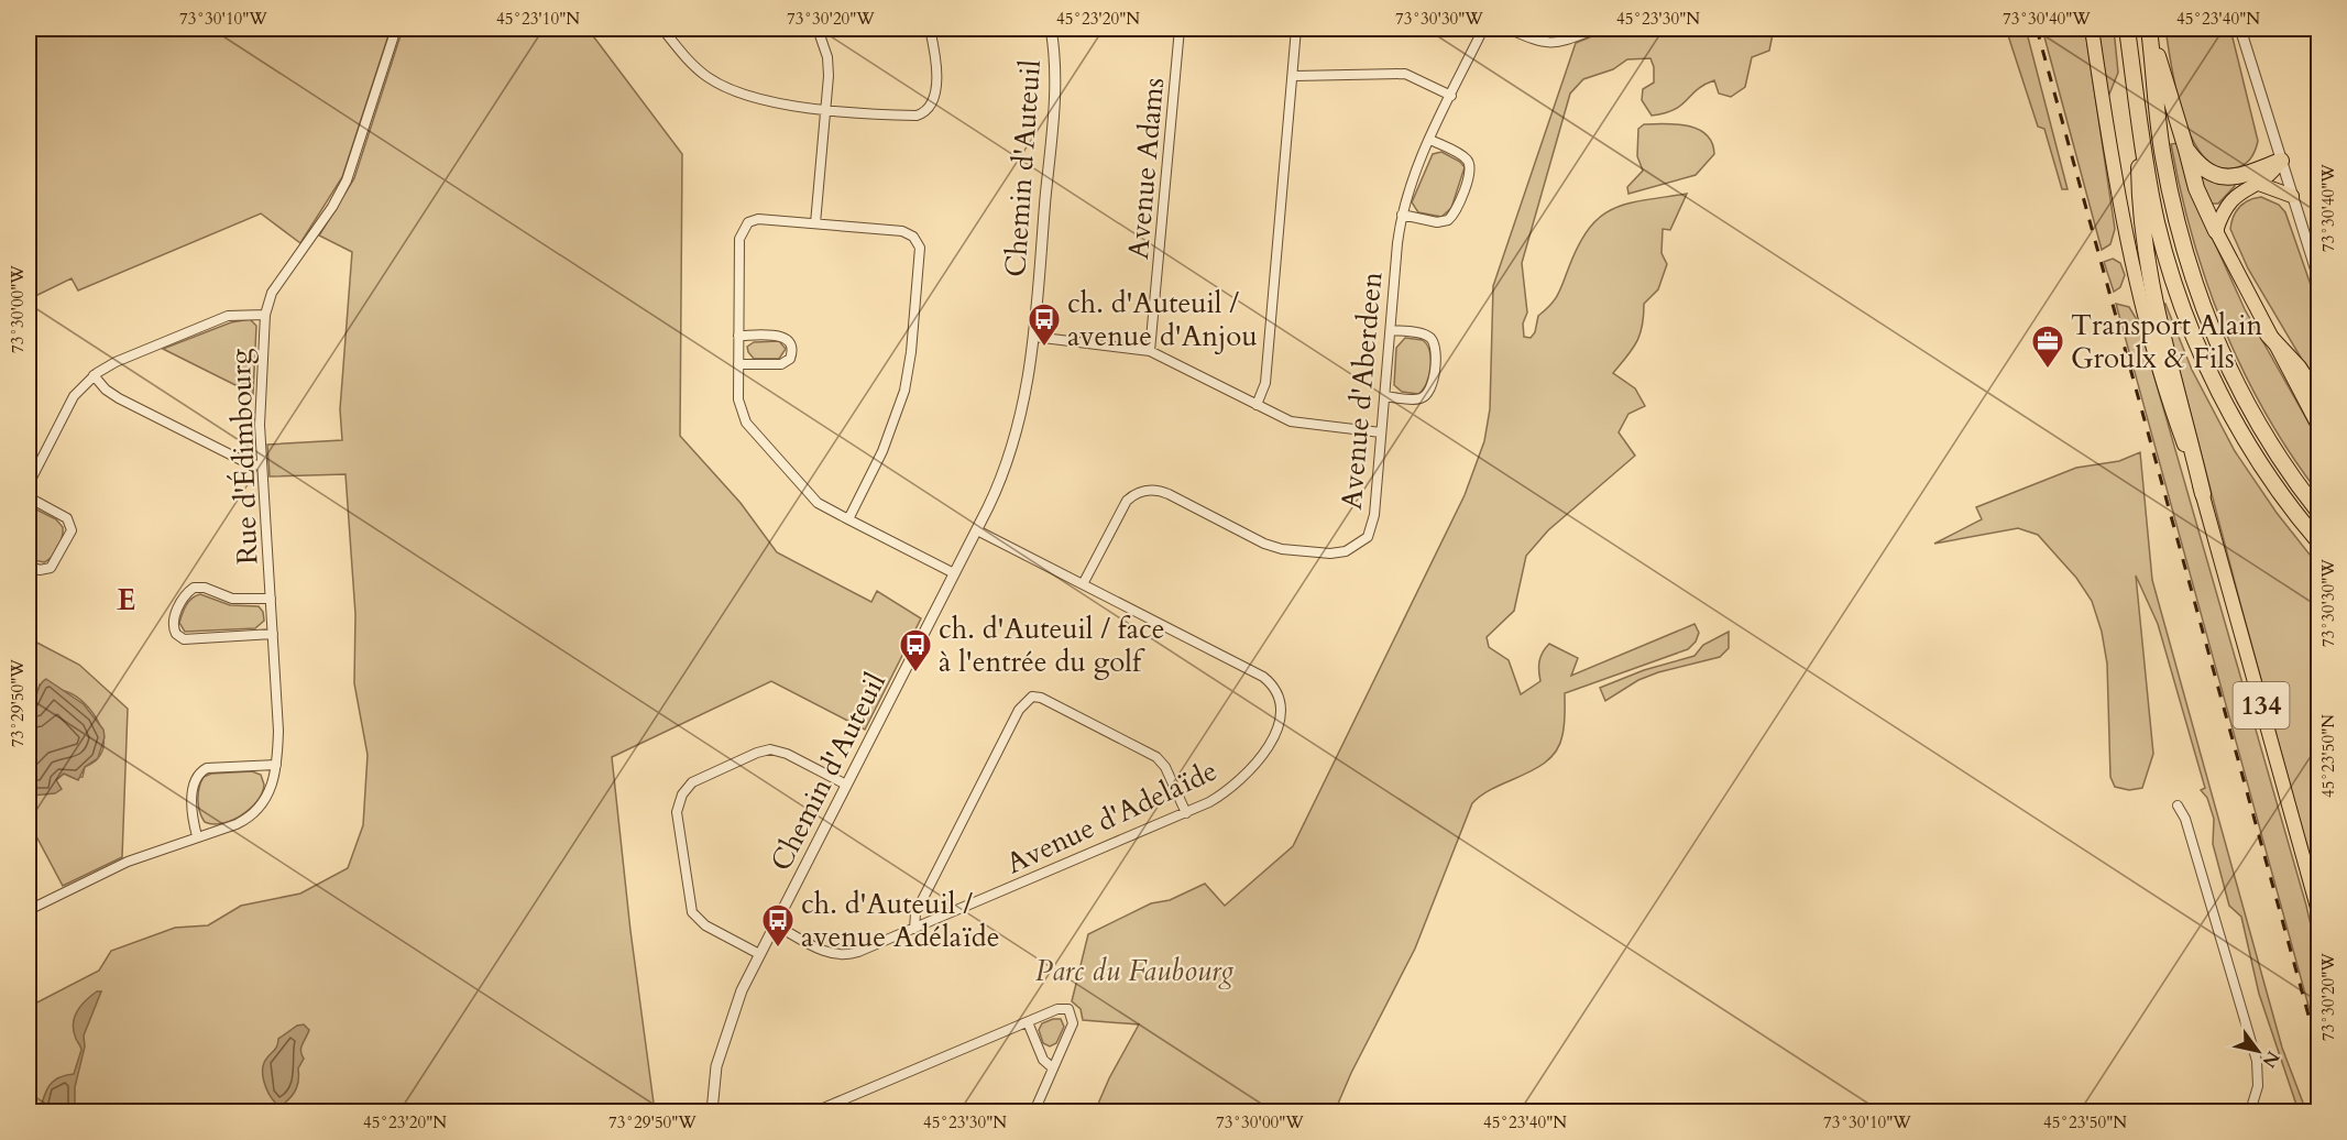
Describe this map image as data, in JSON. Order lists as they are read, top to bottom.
{
  "streets": {
    "main road": ["134"],
    "street": [
      "Chemin d'Auteuil",
      "Avenue Adams",
      "Avenue d'Aberdeen",
      "Rue d'Édimbourg",
      "Avenue d'Adelaïde"
    ]
  },
  "crossings": [
    ["Chemin d'Auteuil", "Avenue d'Adelaïde"],
    ["Avenue d'Aberdeen", "Avenue d'Adelaïde"]
  ],
  "districts": ["E"],
  "parks": ["Parc du Faubourg"],
  "places": {
    "bus stop": ["ch. d'Auteuil / avenue d'Anjou", "ch. d'Auteuil / face à l'entrée du golf", "ch. d'Auteuil / avenue Adélaïde"],
    "office": ["Transport Alain Groulx & Fils"]
  },
  "north": "bottom right",
  "coordinates": [
    "73°30'10\"W",
    "45°23'10\"N",
    "73°30'20\"W",
    "45°23'20\"N",
    "73°30'30\"W",
    "45°23'30\"N",
    "73°30'40\"W",
    "45°23'40\"N",
    "73°30'00\"W",
    "73°29'50\"W",
    "45°23'50\"N"
  ]
}
